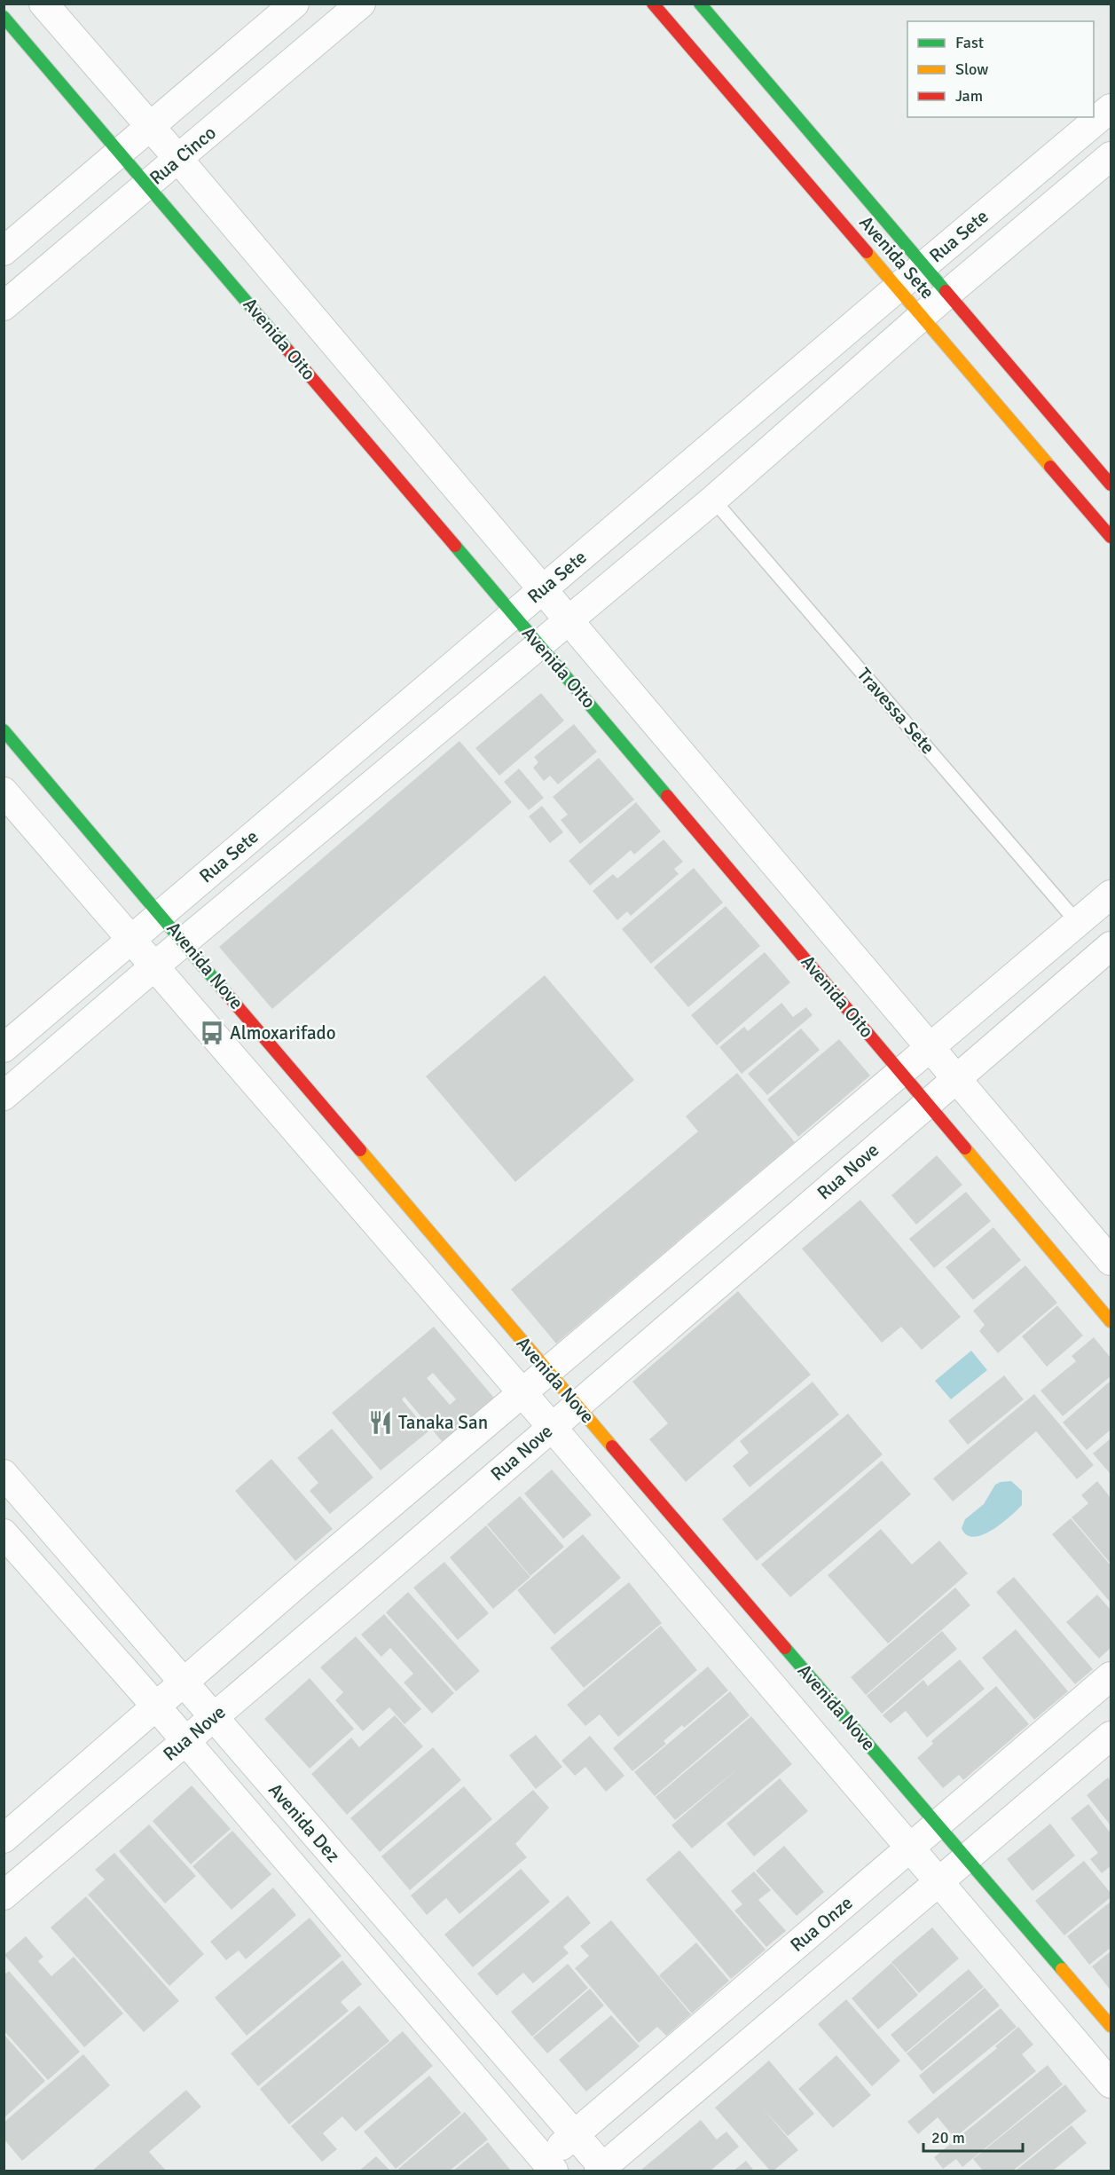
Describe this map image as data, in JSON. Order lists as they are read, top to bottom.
{
  "streets": {
    "street": [
      "Rua Cinco",
      "Rua Sete",
      "Avenida Sete",
      "Avenida Oito",
      "Avenida Nove",
      "Rua Nove",
      "Avenida Dez",
      "Rua Onze"
    ],
    "lane": ["Travessa Sete"]
  },
  "crossings": [
    ["Rua Cinco", "Avenida Oito"],
    ["Rua Sete", "Avenida Sete"],
    ["Rua Sete", "Avenida Oito"],
    ["Rua Sete", "Travessa Sete"],
    ["Rua Sete", "Avenida Nove"],
    ["Avenida Oito", "Rua Nove"],
    ["Avenida Nove", "Rua Nove"],
    ["Avenida Nove", "Rua Onze"],
    ["Rua Nove", "Avenida Dez"],
    ["Avenida Dez", "Rua Onze"]
  ],
  "places": {
    "bus stop": ["Almoxarifado"],
    "restaurant": ["Tanaka San"]
  },
  "legend": ["Fast", "Slow", "Jam"],
  "scale_bar": "20 m"
}
